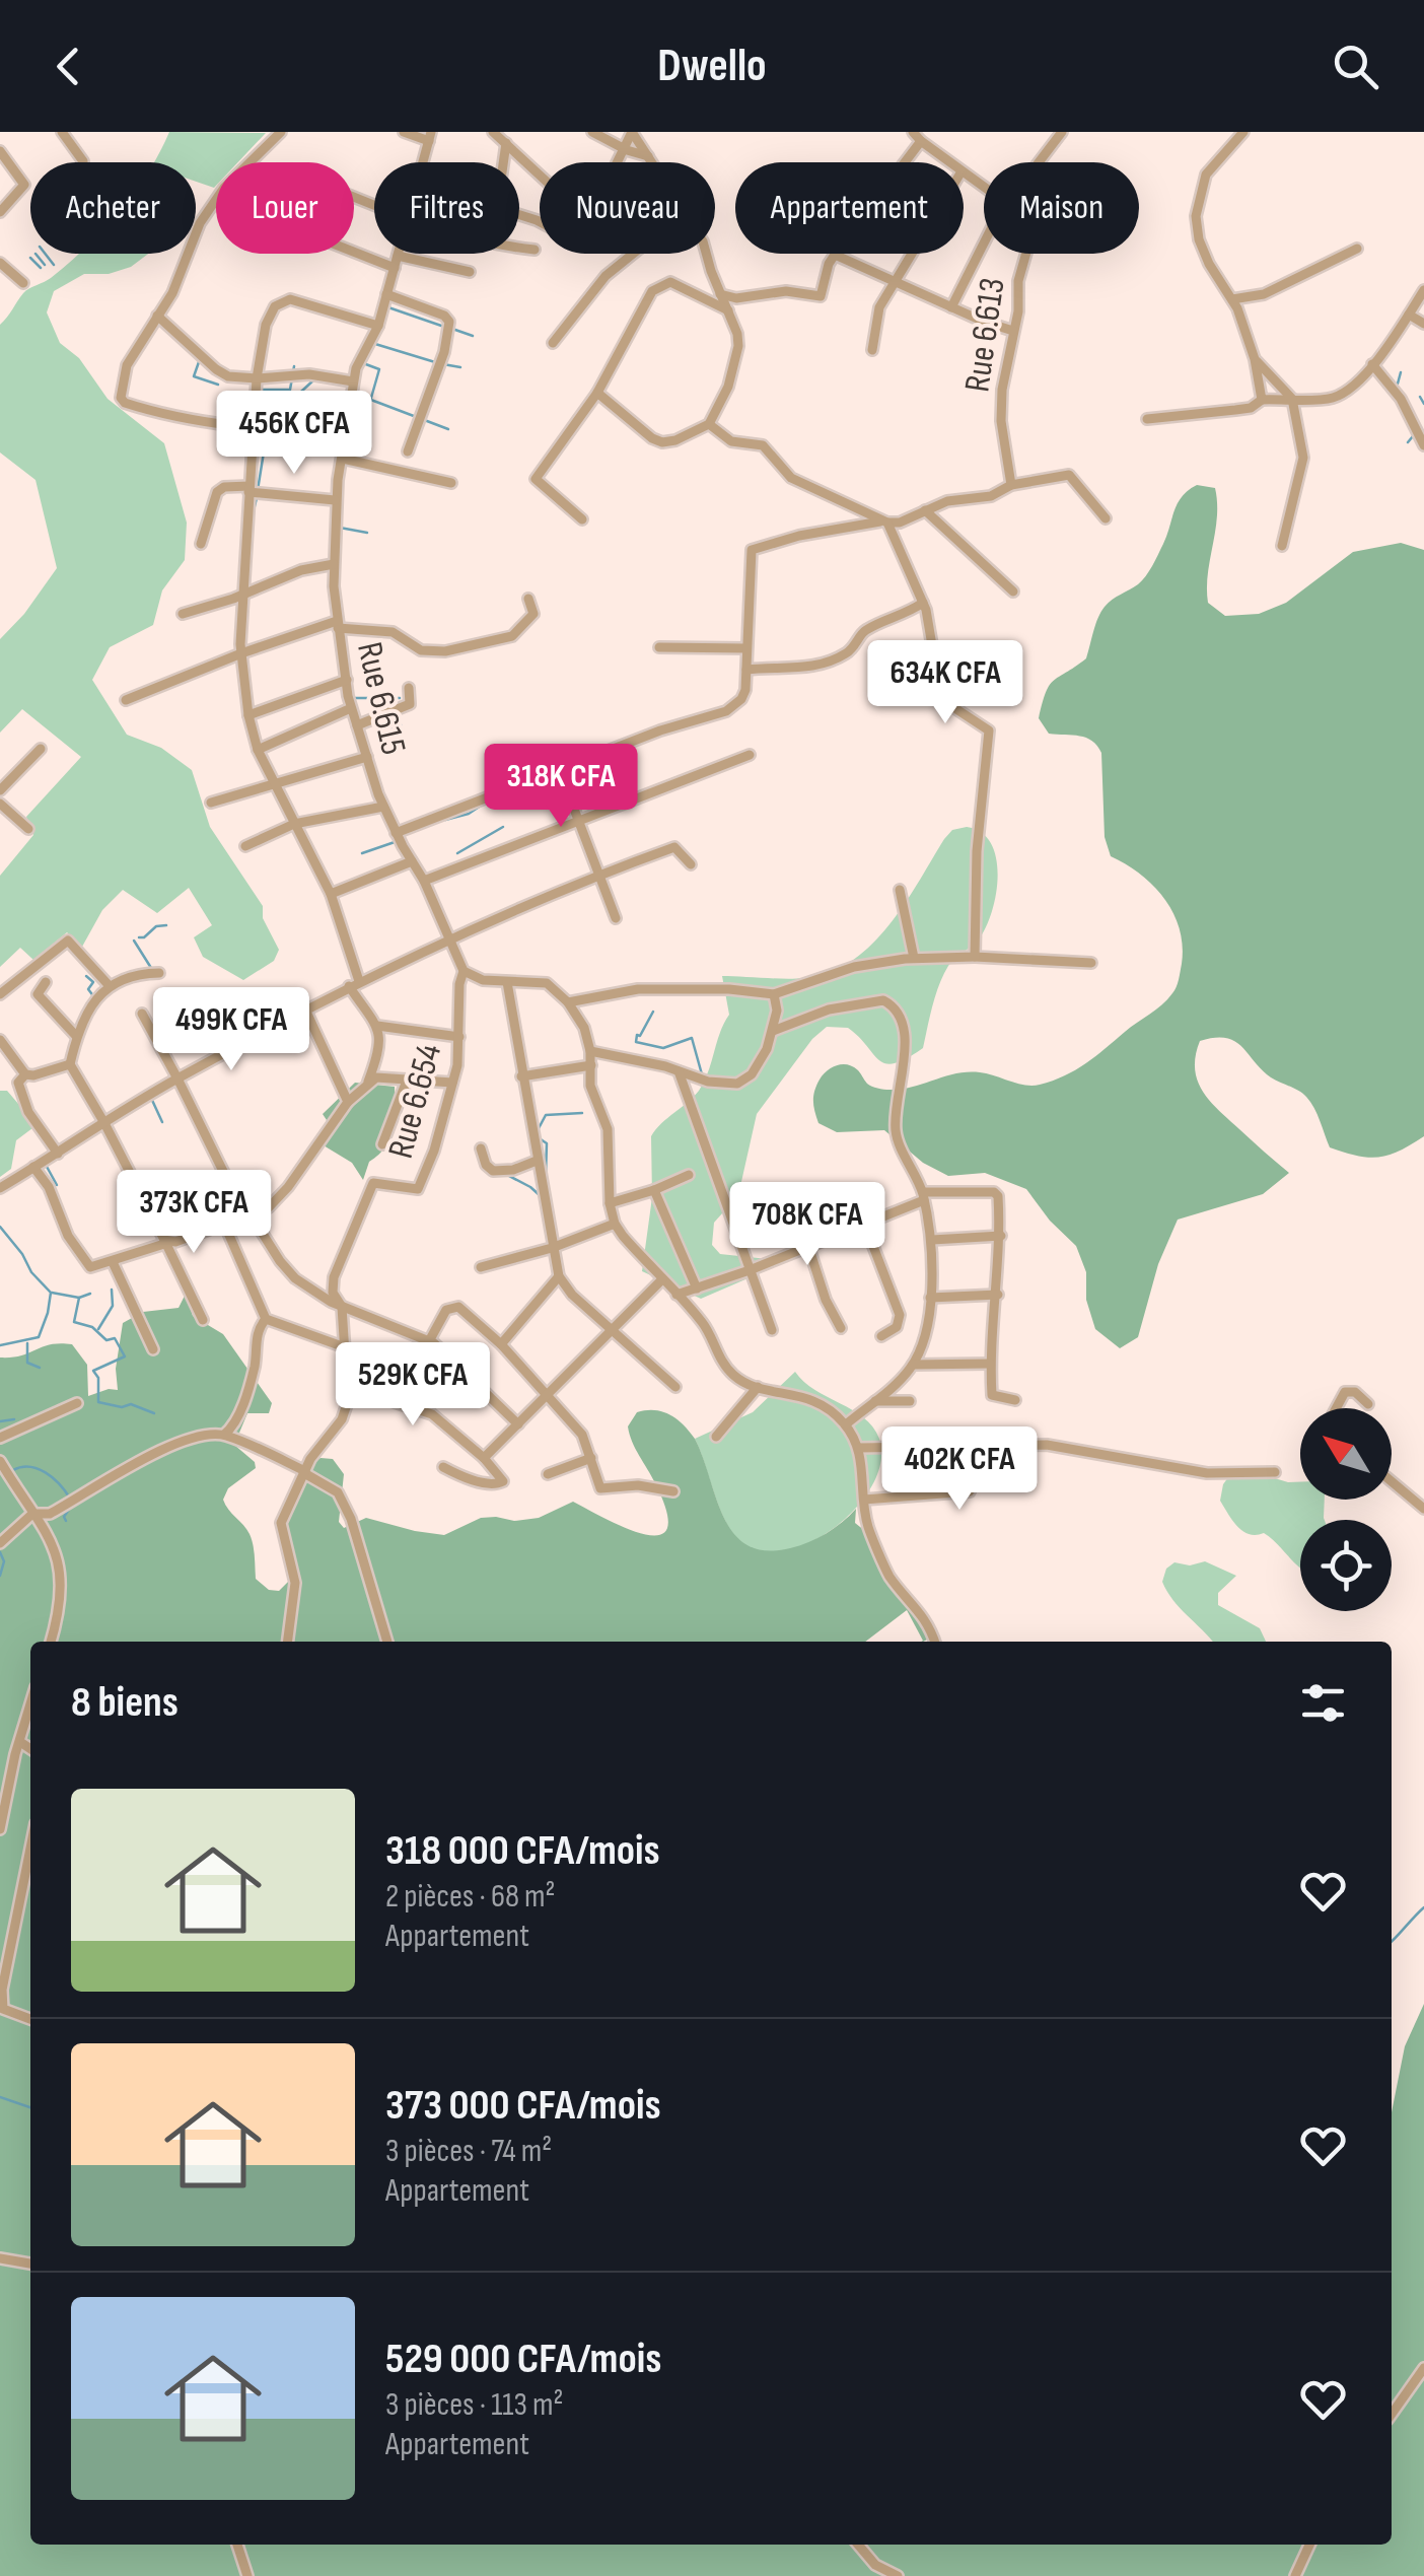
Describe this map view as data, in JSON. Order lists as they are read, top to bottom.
{
  "streets": {
    "street": ["Rue 6.613", "Rue 6.615", "Rue 6.654"]
  },
  "crossings": [
    ["Rue 6.615", "Rue 6.654"]
  ],
  "north": "top left",
  "page": {
    "header": "Dwello",
    "chip": [
      "Acheter",
      "Louer",
      "Filtres",
      "Nouveau",
      "Appartement",
      "Maison"
    ],
    "price": [
      "456K CFA",
      "634K CFA",
      "318K CFA",
      "499K CFA",
      "373K CFA",
      "708K CFA",
      "529K CFA",
      "402K CFA"
    ],
    "heading": "8 biens",
    "list": [
      {
        "name": "318 000 CFA/mois",
        "note": "2 pièces · 68 m² · Appartement"
      },
      {
        "name": "373 000 CFA/mois",
        "note": "3 pièces · 74 m² · Appartement"
      },
      {
        "name": "529 000 CFA/mois",
        "note": "3 pièces · 113 m² · Appartement"
      }
    ]
  }
}
